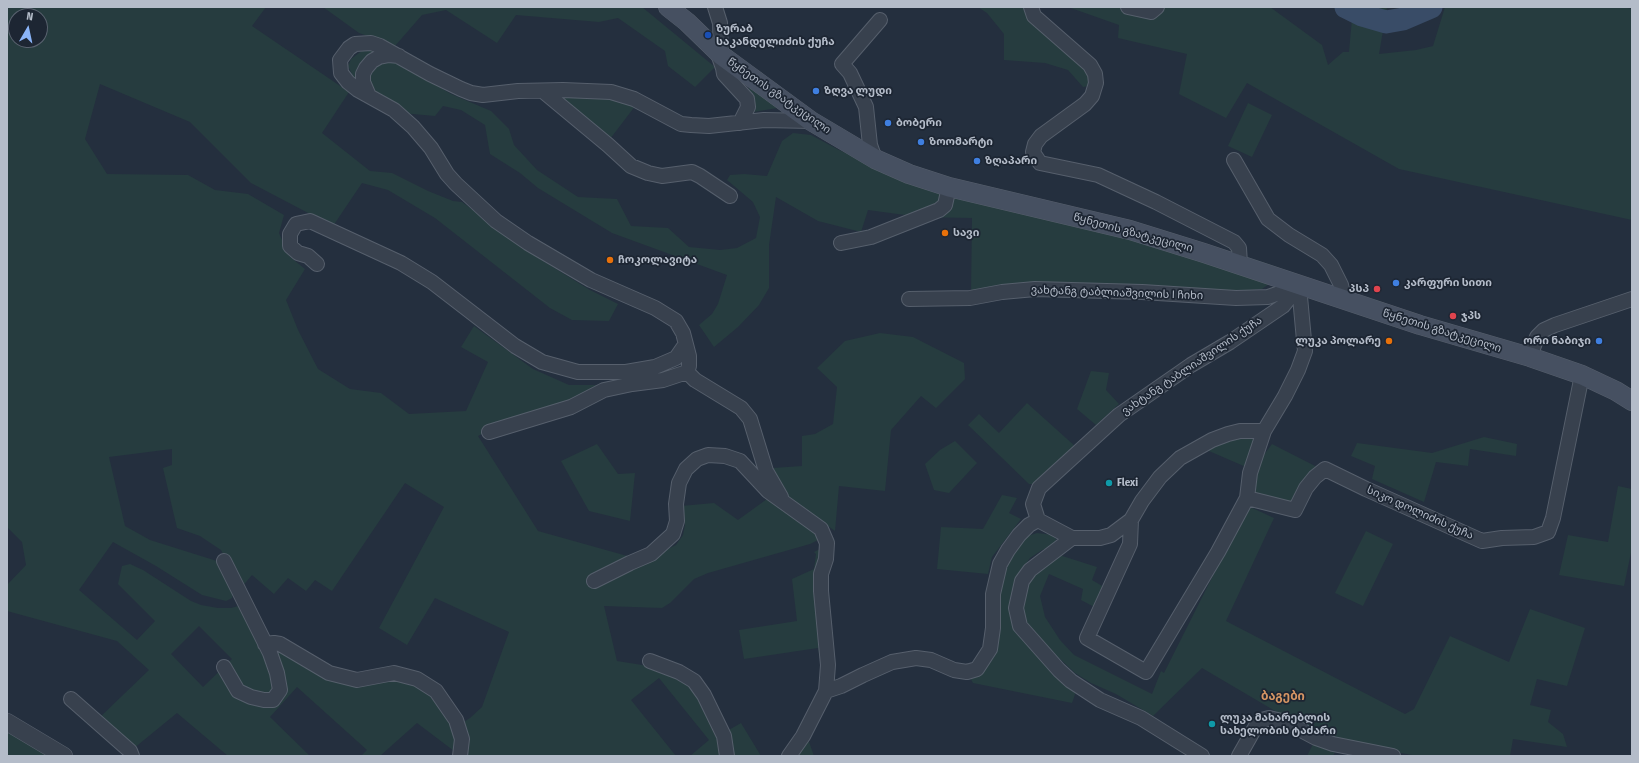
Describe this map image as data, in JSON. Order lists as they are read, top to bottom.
{
  "streets": {
    "main road": ["წყნეთის გზატკეცილი"],
    "street": ["ვახტანგ ტაბლიაშვილის I ჩიხი", "ვახტანგ ტაბლიაშვილის ქუჩა", "სიკო დოლიძის ქუჩა"]
  },
  "crossings": [
    ["წყნეთის გზატკეცილი", "ვახტანგ ტაბლიაშვილის I ჩიხი"],
    ["წყნეთის გზატკეცილი", "ვახტანგ ტაბლიაშვილის ქუჩა"],
    ["წყნეთის გზატკეცილი", "სიკო დოლიძის ქუჩა"],
    ["ვახტანგ ტაბლიაშვილის I ჩიხი", "ვახტანგ ტაბლიაშვილის ქუჩა"]
  ],
  "districts": ["ბაგები"],
  "places": [
    "ზურაბ საკანდელიძის ქუჩა",
    "ზღვა ლუდი",
    "ბობერი",
    "ზოომარტი",
    "ზღაპარი",
    "სავი",
    "ჩოკოლავიტა",
    "კარფური სითი",
    "პსპ",
    "ჯპს",
    "ლუკა პოლარე",
    "ორი ნაბიჯი",
    "Flexi",
    "ლუკა მახარებლის სახელობის ტაძარი"
  ],
  "north": "top"
}
